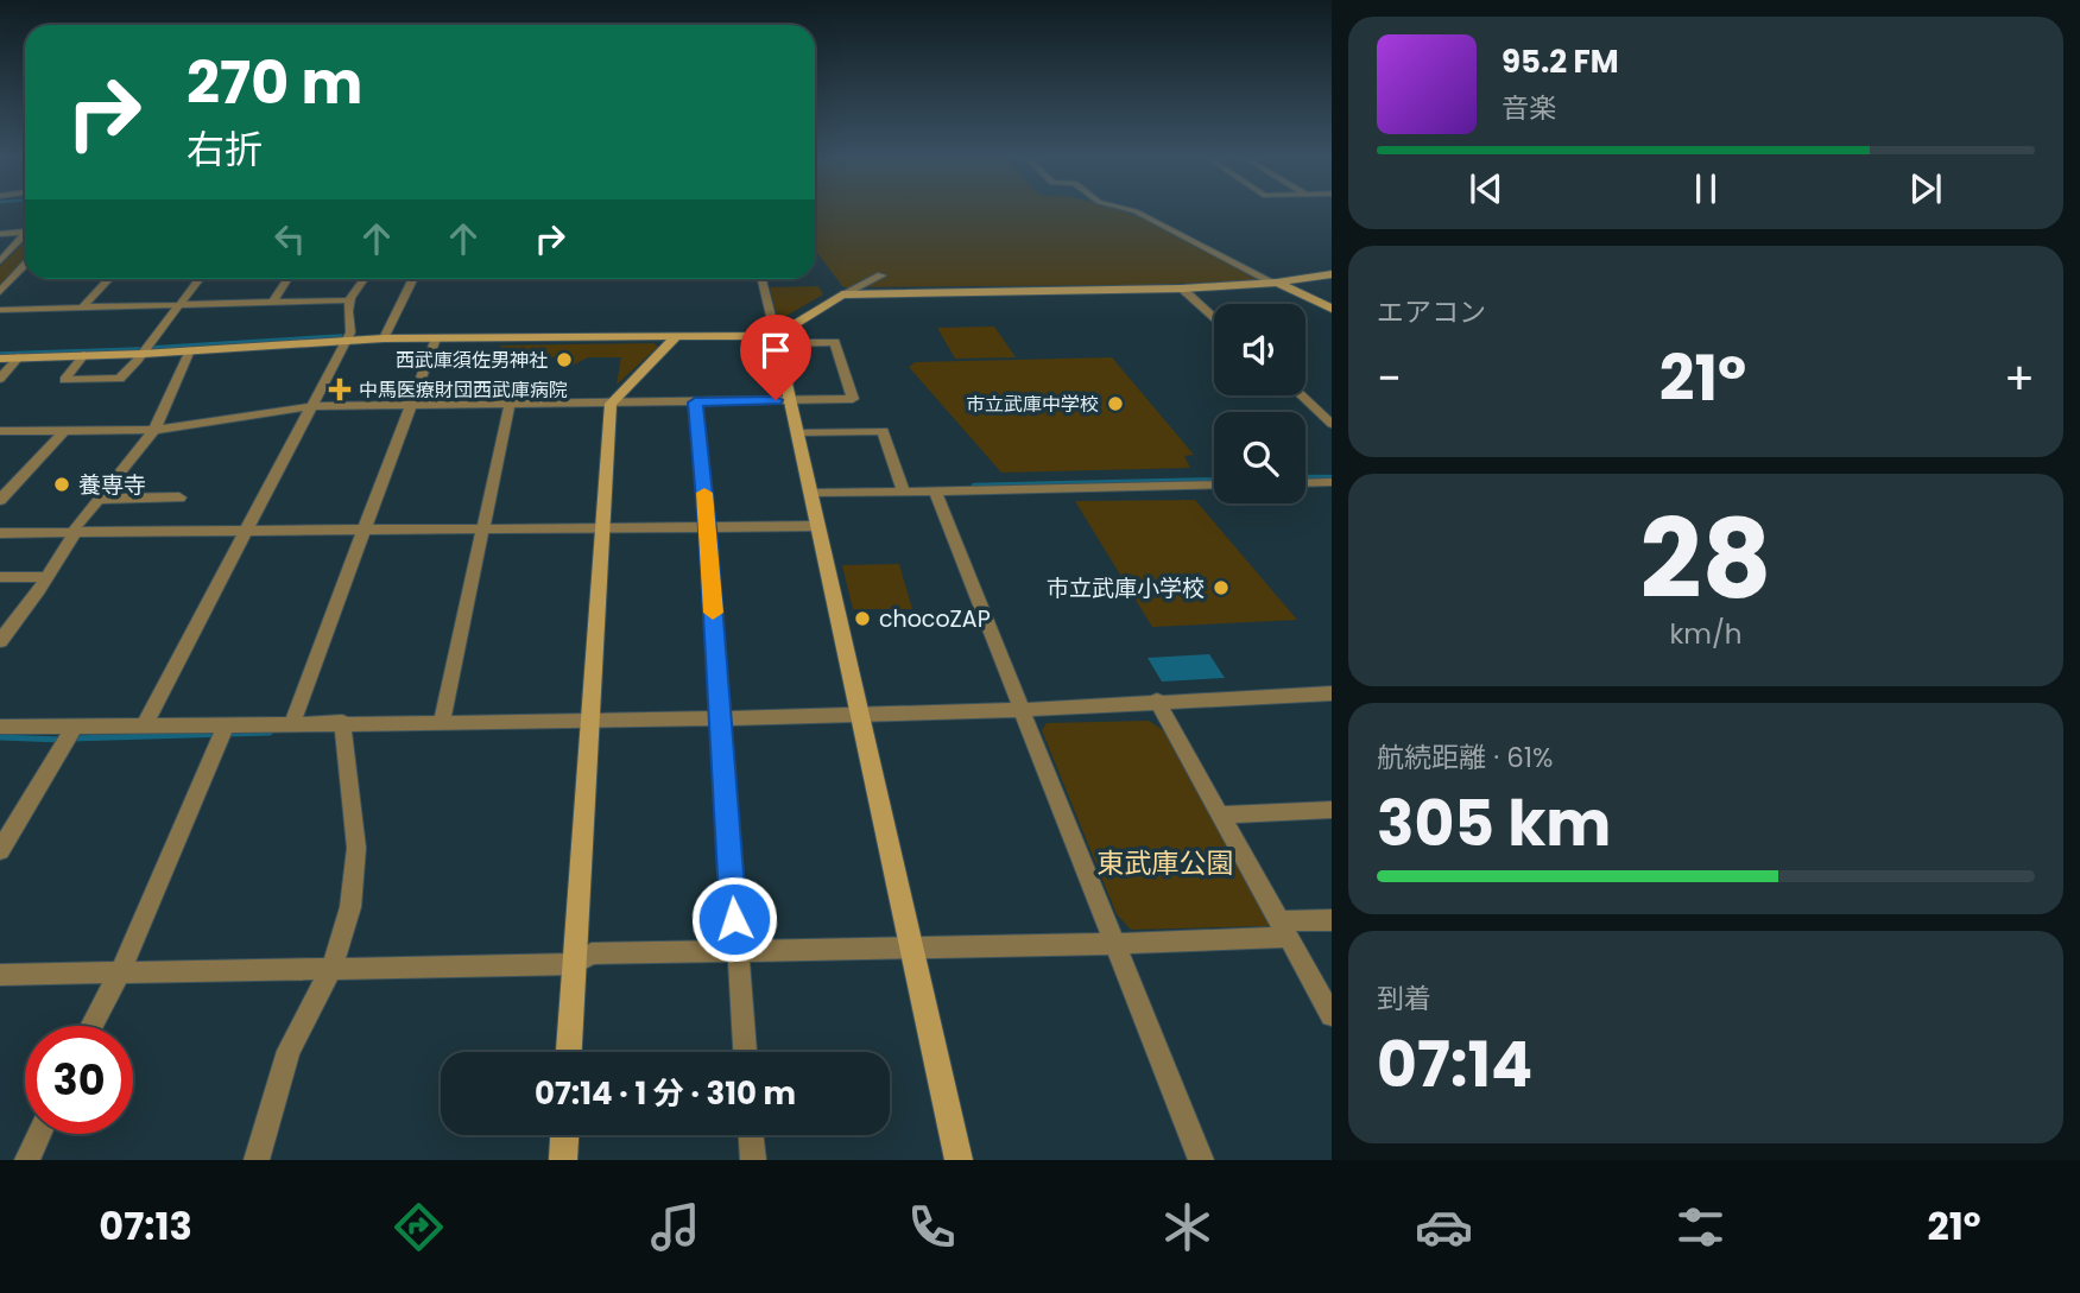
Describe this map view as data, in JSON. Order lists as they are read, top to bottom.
{
  "parks": ["東武庫公園"],
  "places": {
    "other": [
      "西武庫須佐男神社",
      "市立武庫中学校",
      "養専寺",
      "市立武庫小学校",
      "chocoZAP"
    ],
    "health": ["中馬医療財団西武庫病院"]
  },
  "page": {
    "turn": ["270 m", "右折"],
    "song": ["95.2 FM", "音楽"],
    "tile": [
      "エアコン",
      ["28", "km/h"],
      ["航続距離 · 61%", "305 km"],
      ["到着", "07:14"]
    ],
    "heat": ["−", "21°", "+"],
    "limit": "30",
    "trip": "07:14 · 1 分 · 310 m",
    "tabs": ["07:13", "21°"]
  }
}
